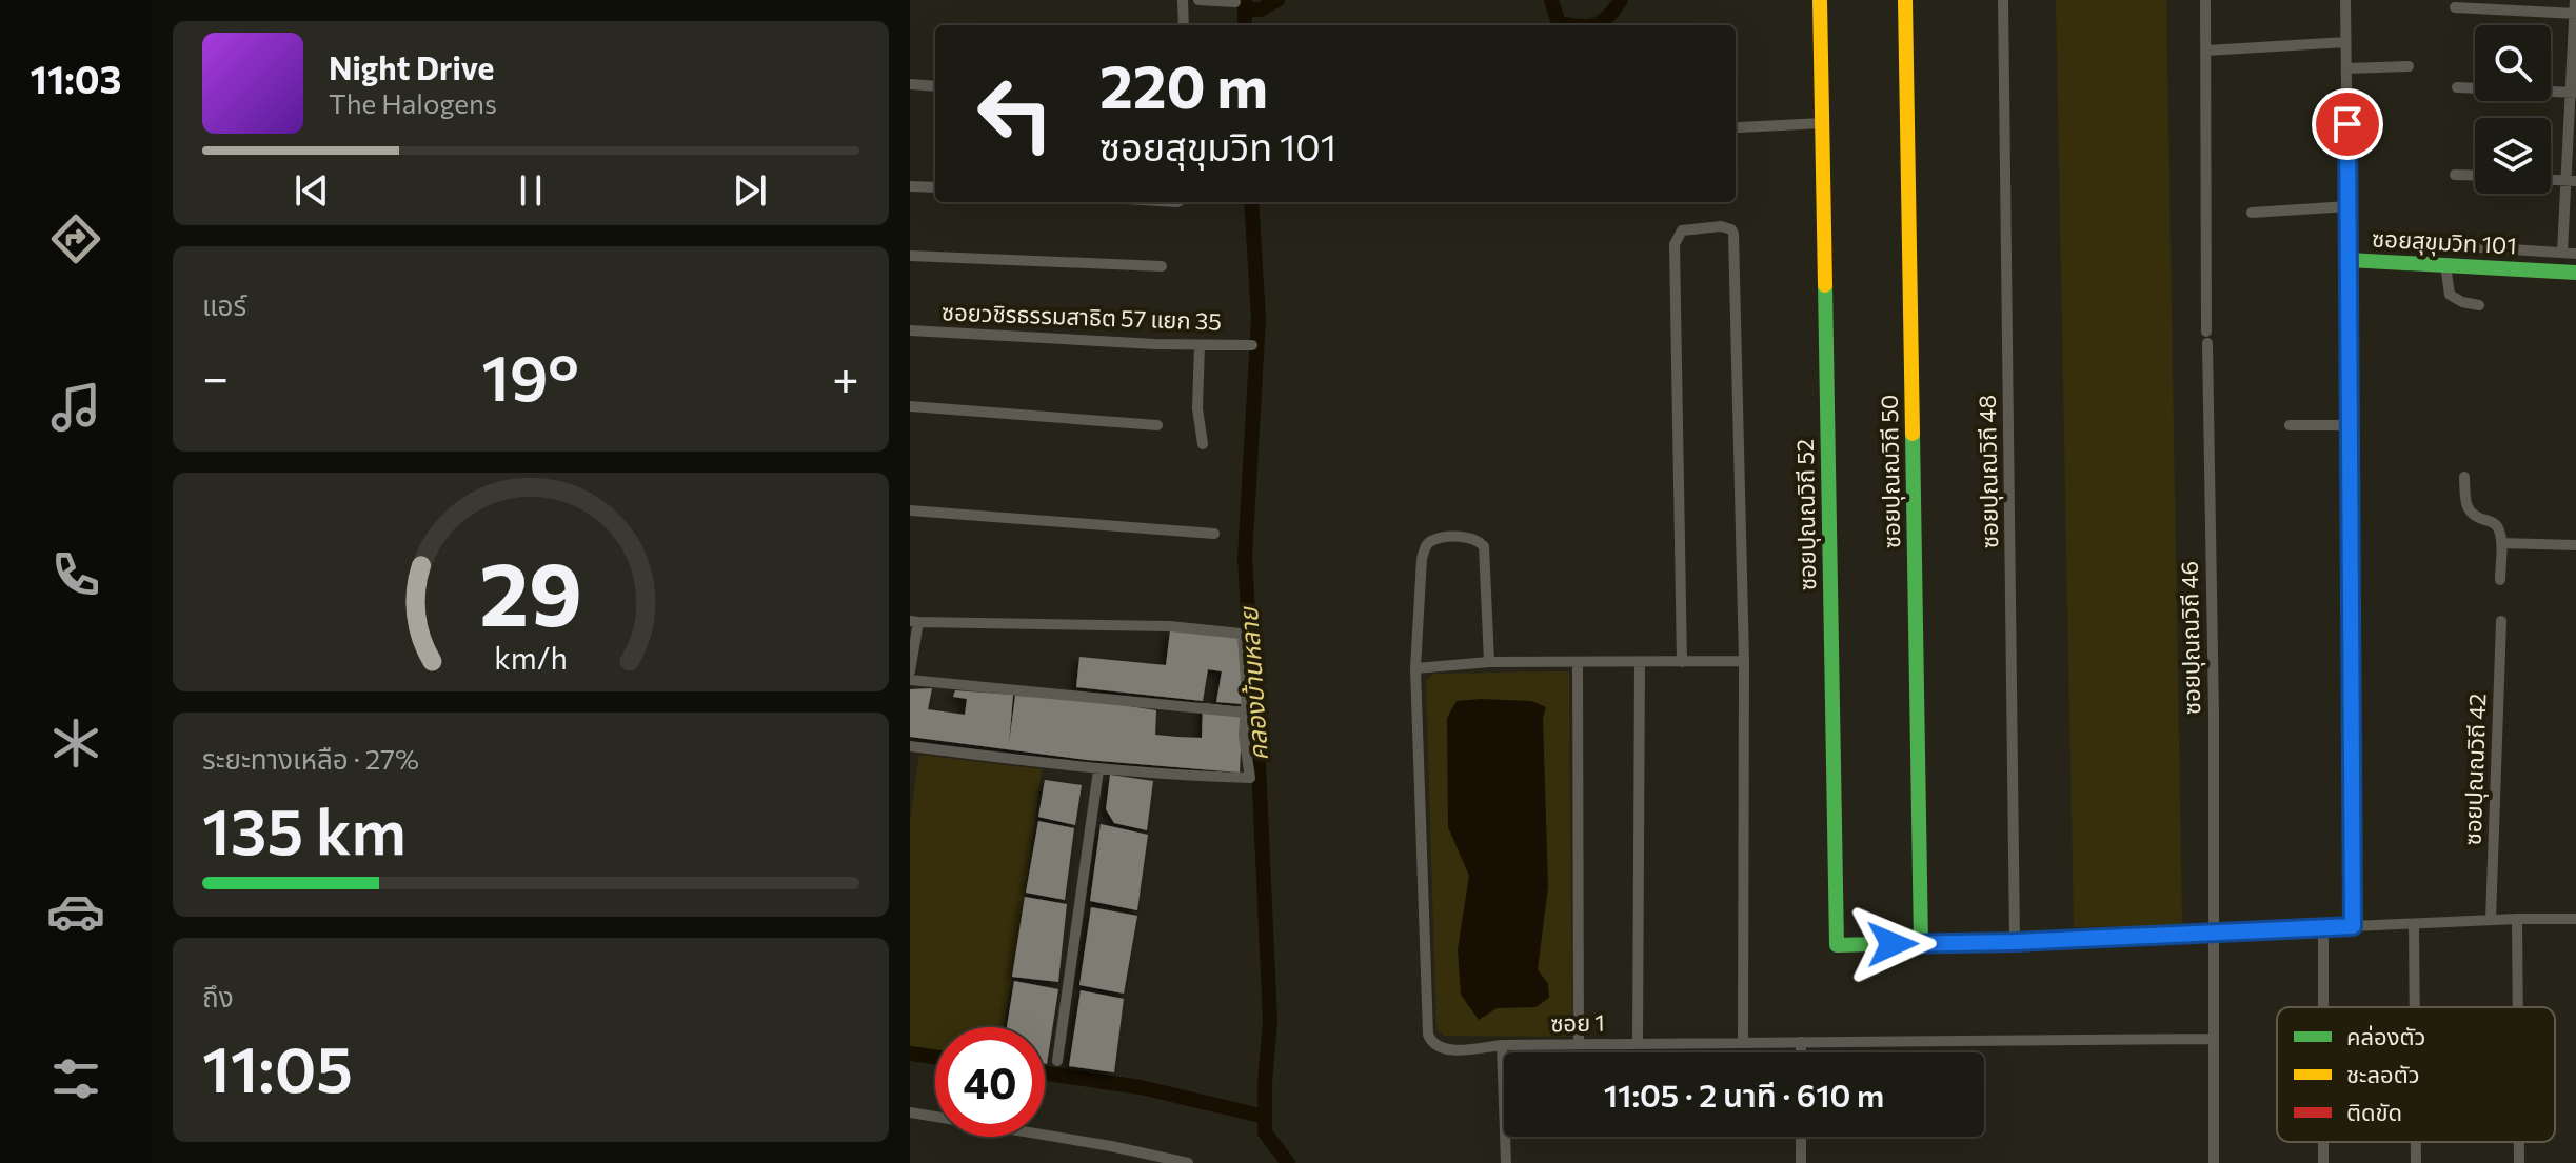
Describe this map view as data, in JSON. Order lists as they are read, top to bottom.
{
  "streets": {
    "street": [
      "ซอยสุขุมวิท 101",
      "ซอยวชิรธรรมสาธิต 57 แยก 35",
      "ซอยปุณณวิถี 50",
      "ซอยปุณณวิถี 48",
      "ซอยปุณณวิถี 52",
      "ซอยปุณณวิถี 46",
      "ซอยปุณณวิถี 42",
      "ซอย 1"
    ]
  },
  "crossings": [
    ["ซอยปุณณวิถี 50", "ซอยปุณณวิถี 52"],
    ["ซอยปุณณวิถี 46", "ซอย 1"]
  ],
  "water": ["คลองบ้านหลาย"],
  "legend": ["คล่องตัว", "ชะลอตัว", "ติดขัด"],
  "page": {
    "tabs": "11:03",
    "turn": ["220 m", "ซอยสุขุมวิท 101"],
    "song": ["Night Drive", "The Halogens"],
    "tile": [
      "แอร์",
      ["ระยะทางเหลือ · 27%", "135 km"],
      ["ถึง", "11:05"]
    ],
    "heat": ["−", "19°", "+"],
    "limit": "40",
    "trip": "11:05 · 2 นาที · 610 m",
    "gauge": ["29", "km/h"]
  }
}
